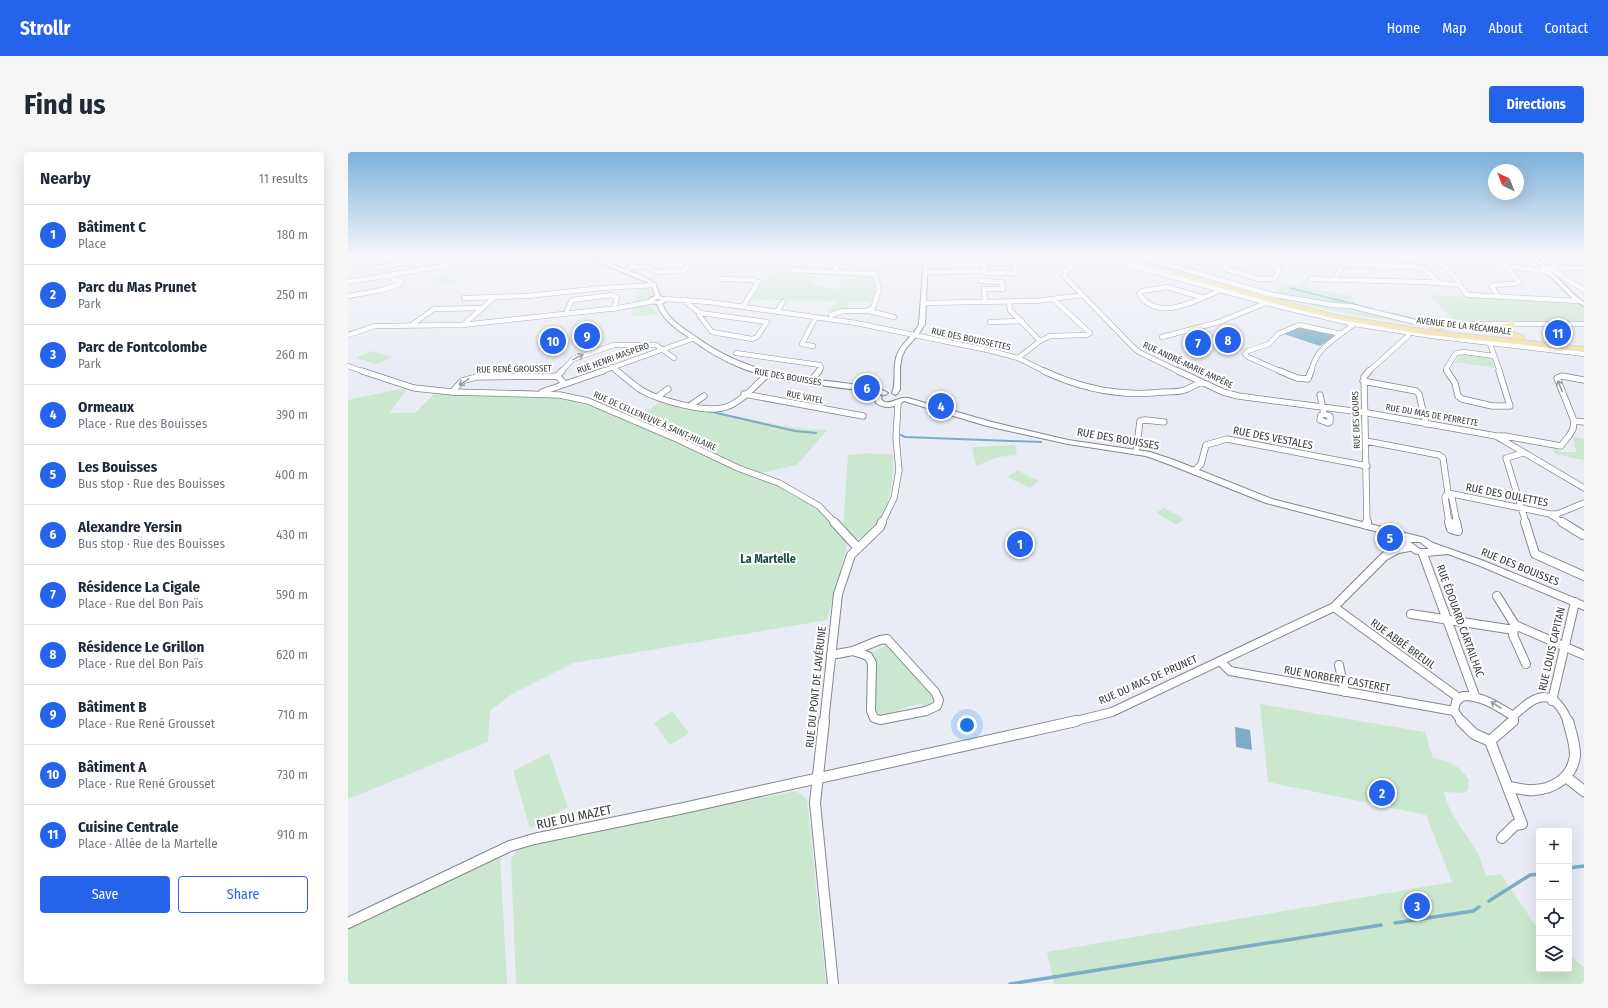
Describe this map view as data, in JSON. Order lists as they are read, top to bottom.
{
  "streets": {
    "main road": ["AVENUE DE LA RÉCAMBALE"],
    "street": [
      "RUE DES BOUISSETTES",
      "RUE HENRI MASPERO",
      "RUE ANDRÉ-MARIE AMPÈRE",
      "RUE RENÉ GROUSSET",
      "RUE DES BOUISSES",
      "RUE VATEL",
      "RUE DU MAS DE PERRETTE",
      "RUE DES GOURS",
      "RUE DE CELLENEUVE À SAINT-HILAIRE",
      "RUE DES VESTALES",
      "RUE DES OULETTES",
      "RUE ÉDOUARD CARTAILHAC",
      "RUE ABBÉ BREUIL",
      "RUE LOUIS CAPITAN",
      "RUE NORBERT CASTERET",
      "RUE DU MAS DE PRUNET",
      "RUE DU PONT DE LAVÉRUNE",
      "RUE DU MAZET"
    ]
  },
  "crossings": [
    ["RUE DES BOUISSETTES", "RUE ANDRÉ-MARIE AMPÈRE"],
    ["RUE HENRI MASPERO", "RUE RENÉ GROUSSET"],
    ["RUE HENRI MASPERO", "RUE DES BOUISSES"],
    ["RUE HENRI MASPERO", "RUE DE CELLENEUVE À SAINT-HILAIRE"],
    ["RUE ANDRÉ-MARIE AMPÈRE", "RUE DU MAS DE PERRETTE"],
    ["RUE ANDRÉ-MARIE AMPÈRE", "RUE DES GOURS"],
    ["RUE RENÉ GROUSSET", "RUE DE CELLENEUVE À SAINT-HILAIRE"],
    ["RUE DES BOUISSES", "RUE DES GOURS"],
    ["RUE DES BOUISSES", "RUE DES VESTALES"],
    ["RUE DES BOUISSES", "RUE ÉDOUARD CARTAILHAC"],
    ["RUE DES BOUISSES", "RUE LOUIS CAPITAN"],
    ["RUE DES BOUISSES", "RUE DU MAS DE PRUNET"],
    ["RUE DES BOUISSES", "RUE DU PONT DE LAVÉRUNE"],
    ["RUE DU MAS DE PERRETTE", "RUE DES GOURS"],
    ["RUE DES GOURS", "RUE DES VESTALES"],
    ["RUE DE CELLENEUVE À SAINT-HILAIRE", "RUE DU PONT DE LAVÉRUNE"],
    ["RUE ABBÉ BREUIL", "RUE DU MAS DE PRUNET"],
    ["RUE NORBERT CASTERET", "RUE DU MAS DE PRUNET"],
    ["RUE DU MAS DE PRUNET", "RUE DU PONT DE LAVÉRUNE"],
    ["RUE DU MAS DE PRUNET", "RUE DU MAZET"],
    ["RUE DU PONT DE LAVÉRUNE", "RUE DU MAZET"]
  ],
  "districts": ["La Martelle"],
  "north": "top left",
  "page": {
    "header": "Strollr",
    "nav": [
      "Home",
      "Map",
      "About",
      "Contact"
    ],
    "buttons": [
      "Directions",
      ["Save", "Share"]
    ],
    "title": "Find us",
    "heading": ["Nearby", "11 results"],
    "list": [
      {
        "mark": "1",
        "name": "Bâtiment C",
        "note": "Place",
        "value": "180 m"
      },
      {
        "mark": "2",
        "name": "Parc du Mas Prunet",
        "note": "Park",
        "value": "250 m"
      },
      {
        "mark": "3",
        "name": "Parc de Fontcolombe",
        "note": "Park",
        "value": "260 m"
      },
      {
        "mark": "4",
        "name": "Ormeaux",
        "note": "Place · Rue des Bouisses",
        "value": "390 m"
      },
      {
        "mark": "5",
        "name": "Les Bouisses",
        "note": "Bus stop · Rue des Bouisses",
        "value": "400 m"
      },
      {
        "mark": "6",
        "name": "Alexandre Yersin",
        "note": "Bus stop · Rue des Bouisses",
        "value": "430 m"
      },
      {
        "mark": "7",
        "name": "Résidence La Cigale",
        "note": "Place · Rue del Bon Païs",
        "value": "590 m"
      },
      {
        "mark": "8",
        "name": "Résidence Le Grillon",
        "note": "Place · Rue del Bon Païs",
        "value": "620 m"
      },
      {
        "mark": "9",
        "name": "Bâtiment B",
        "note": "Place · Rue René Grousset",
        "value": "710 m"
      },
      {
        "mark": "10",
        "name": "Bâtiment A",
        "note": "Place · Rue René Grousset",
        "value": "730 m"
      },
      {
        "mark": "11",
        "name": "Cuisine Centrale",
        "note": "Place · Allée de la Martelle",
        "value": "910 m"
      }
    ],
    "pins": [
      "11",
      "9",
      "8",
      "10",
      "7",
      "6",
      "4",
      "5",
      "1",
      "2",
      "3"
    ],
    "map_buttons": ["+", "−"]
  }
}
